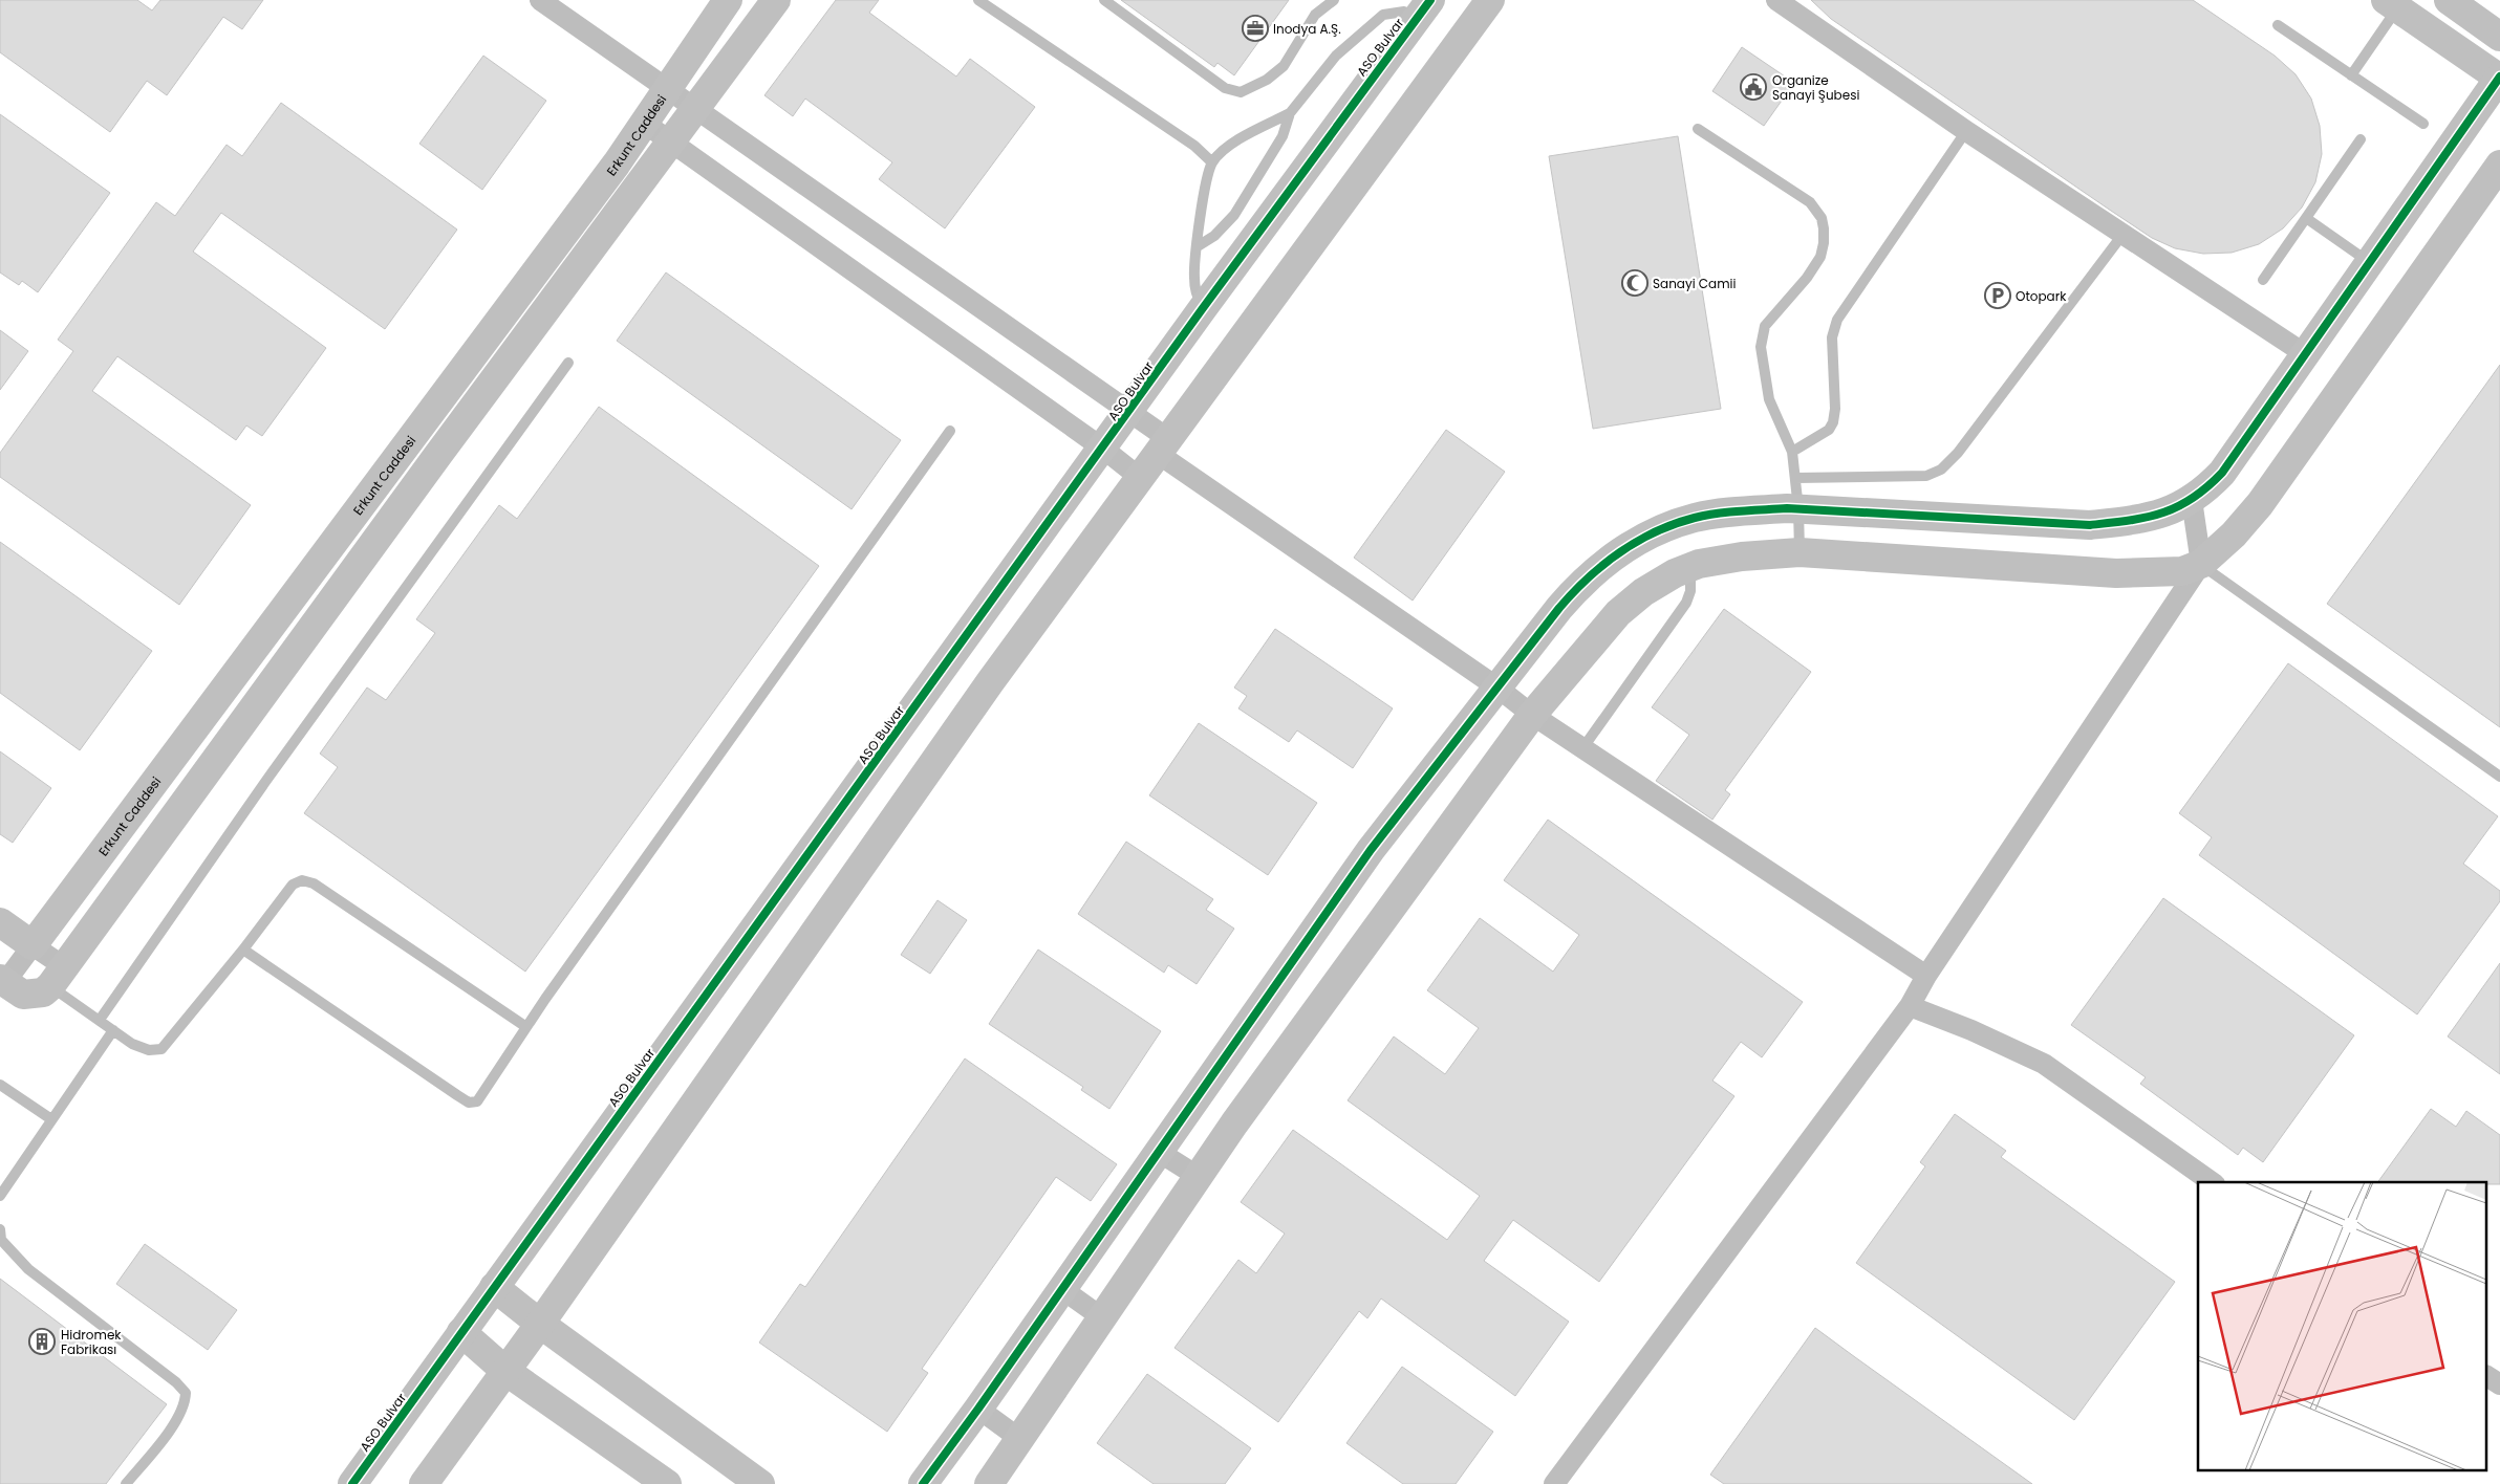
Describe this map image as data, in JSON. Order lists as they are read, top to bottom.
{
  "streets": {
    "street": ["ASO Bulvar", "Erkunt Caddesi"]
  },
  "places": {
    "office": ["Inodya A.Ş."],
    "public building": ["Organize Sanayi Şubesi"],
    "mosque": ["Sanayi Camii"],
    "parking": ["Otopark"],
    "building": ["Hidromek Fabrikası"]
  }
}
